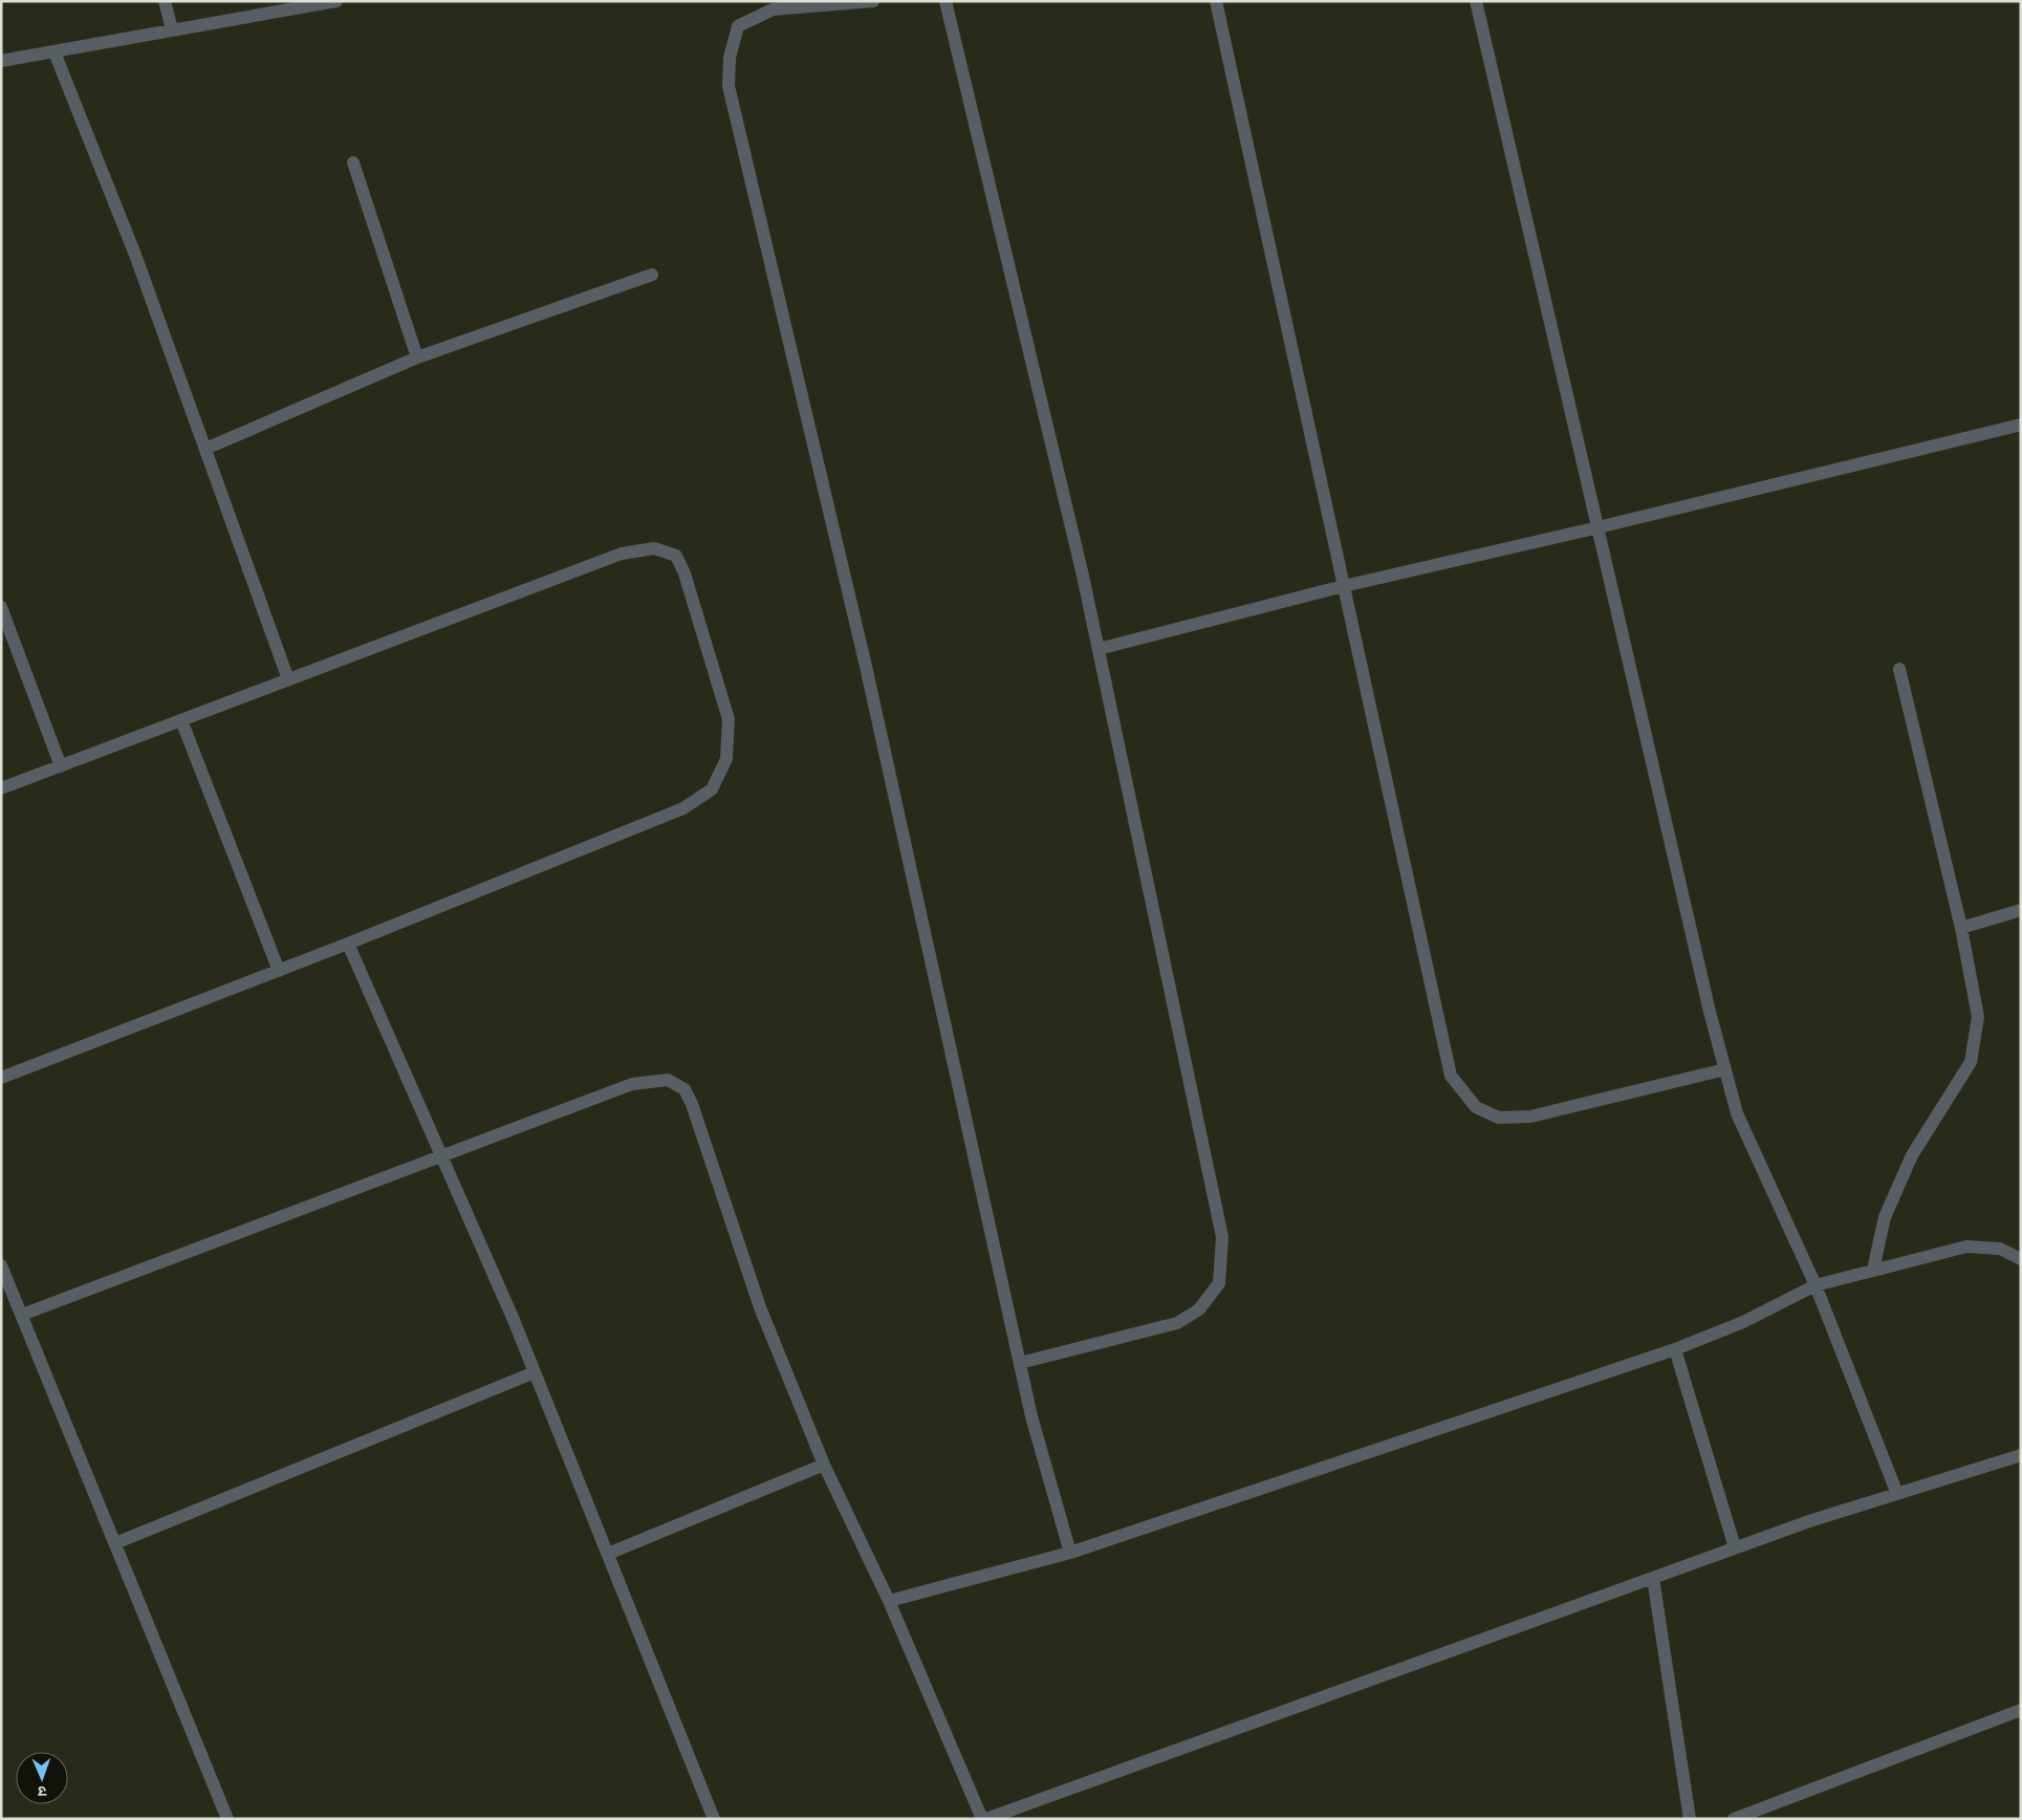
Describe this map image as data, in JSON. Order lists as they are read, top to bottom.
{
  "north": "bottom"
}
